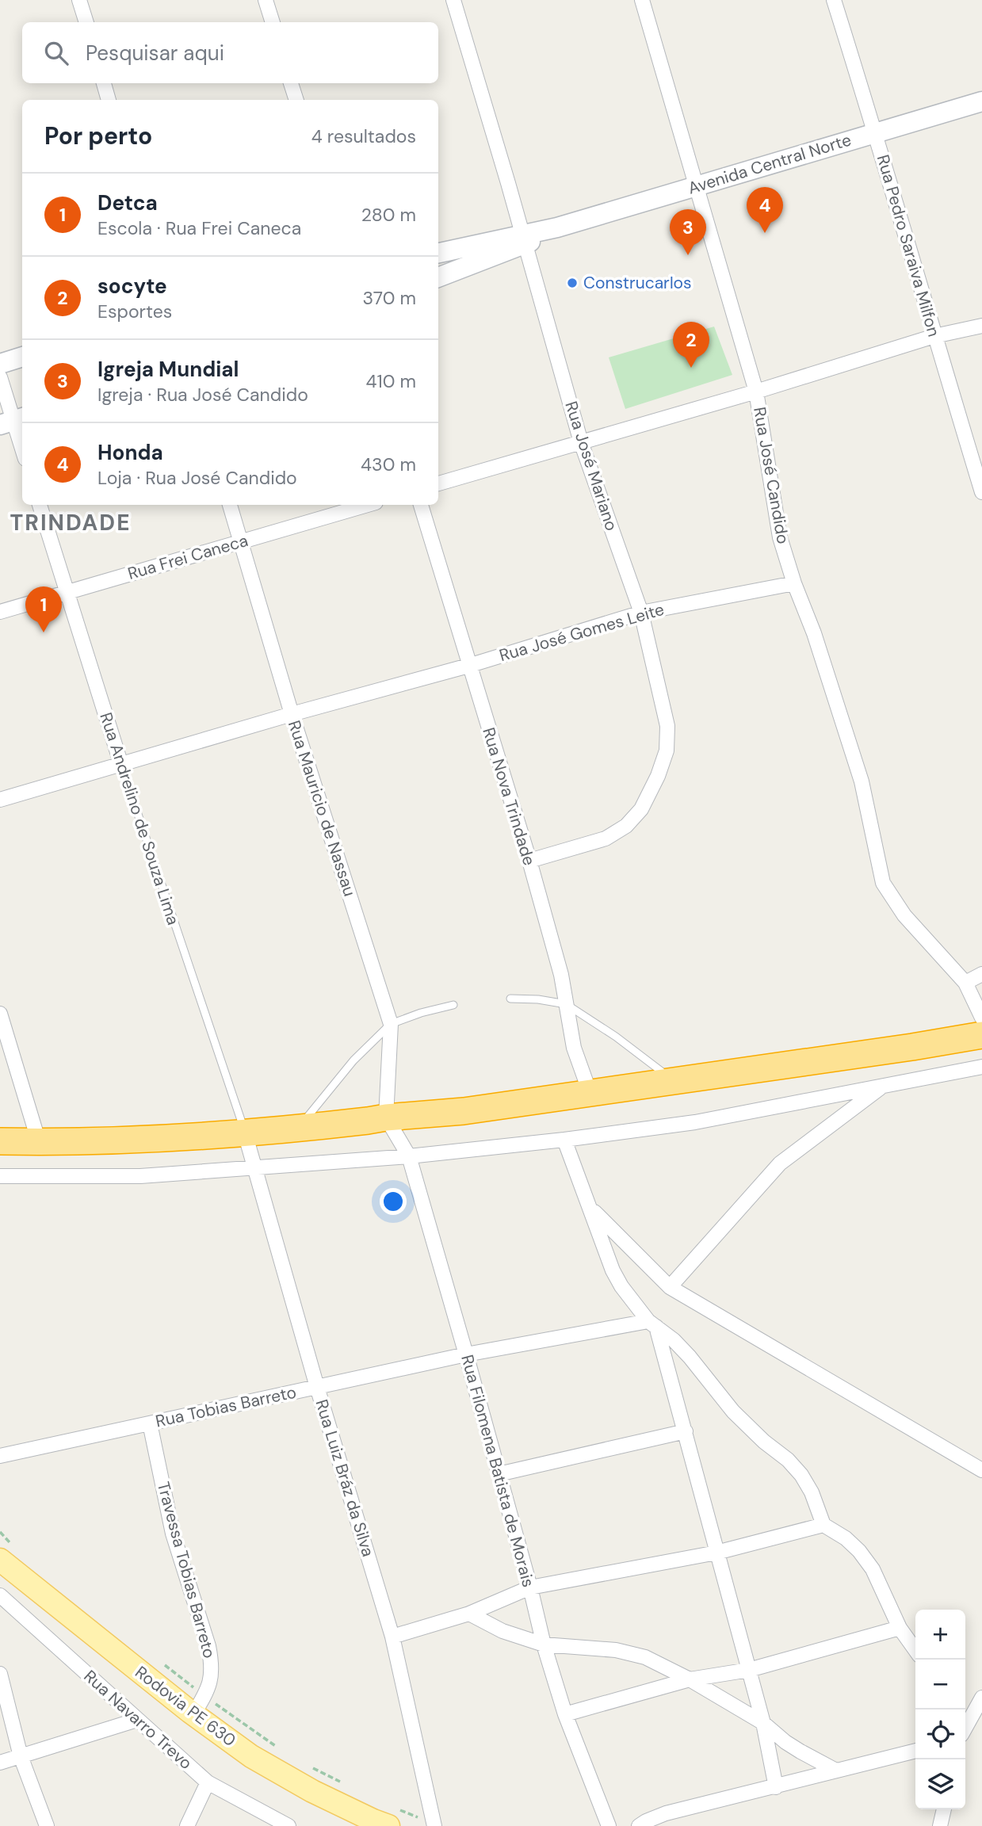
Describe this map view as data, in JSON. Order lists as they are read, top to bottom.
{
  "streets": {
    "main road": ["Avenida Central Norte", "Rodovia PE 630"],
    "street": [
      "Rua Pedro Saraiva Milfon",
      "Rua José Mariano",
      "Rua José Candido",
      "Rua Frei Caneca",
      "Rua José Gomes Leite",
      "Rua Nova Trindade",
      "Rua Mauricio de Nassau",
      "Rua Andrelino de Souza Lima",
      "Rua Tobias Barreto",
      "Rua Filomena Batista de Morais",
      "Rua Luiz Bráz da Silva",
      "Travessa Tobias Barreto",
      "Rua Navarro Trevo"
    ]
  },
  "crossings": [
    ["Avenida Central Norte", "Rua Pedro Saraiva Milfon"],
    ["Avenida Central Norte", "Rua José Mariano"],
    ["Avenida Central Norte", "Rua José Candido"],
    ["Rua José Mariano", "Rua José Gomes Leite"],
    ["Rua José Mariano", "Rua Nova Trindade"],
    ["Rua José Candido", "Rua José Gomes Leite"],
    ["Rua Frei Caneca", "Rua Mauricio de Nassau"],
    ["Rua Frei Caneca", "Rua Andrelino de Souza Lima"],
    ["Rua José Gomes Leite", "Rua Nova Trindade"],
    ["Rua José Gomes Leite", "Rua Mauricio de Nassau"],
    ["Rua José Gomes Leite", "Rua Andrelino de Souza Lima"],
    ["Rua Mauricio de Nassau", "Rua Filomena Batista de Morais"],
    ["Rua Andrelino de Souza Lima", "Rua Luiz Bráz da Silva"],
    ["Rua Tobias Barreto", "Rua Filomena Batista de Morais"],
    ["Rua Tobias Barreto", "Rua Luiz Bráz da Silva"],
    ["Rua Tobias Barreto", "Travessa Tobias Barreto"],
    ["Travessa Tobias Barreto", "Rodovia PE 630"]
  ],
  "districts": ["TRINDADE"],
  "places": ["Construcarlos"],
  "page": {
    "search": "Pesquisar aqui",
    "heading": ["Por perto", "4 resultados"],
    "list": [
      {
        "mark": "1",
        "name": "Detca",
        "note": "Escola · Rua Frei Caneca",
        "value": "280 m"
      },
      {
        "mark": "2",
        "name": "socyte",
        "note": "Esportes",
        "value": "370 m"
      },
      {
        "mark": "3",
        "name": "Igreja Mundial",
        "note": "Igreja · Rua José Candido",
        "value": "410 m"
      },
      {
        "mark": "4",
        "name": "Honda",
        "note": "Loja · Rua José Candido",
        "value": "430 m"
      }
    ],
    "pins": [
      "4",
      "3",
      "2",
      "1"
    ],
    "map_buttons": ["+", "−"]
  }
}
